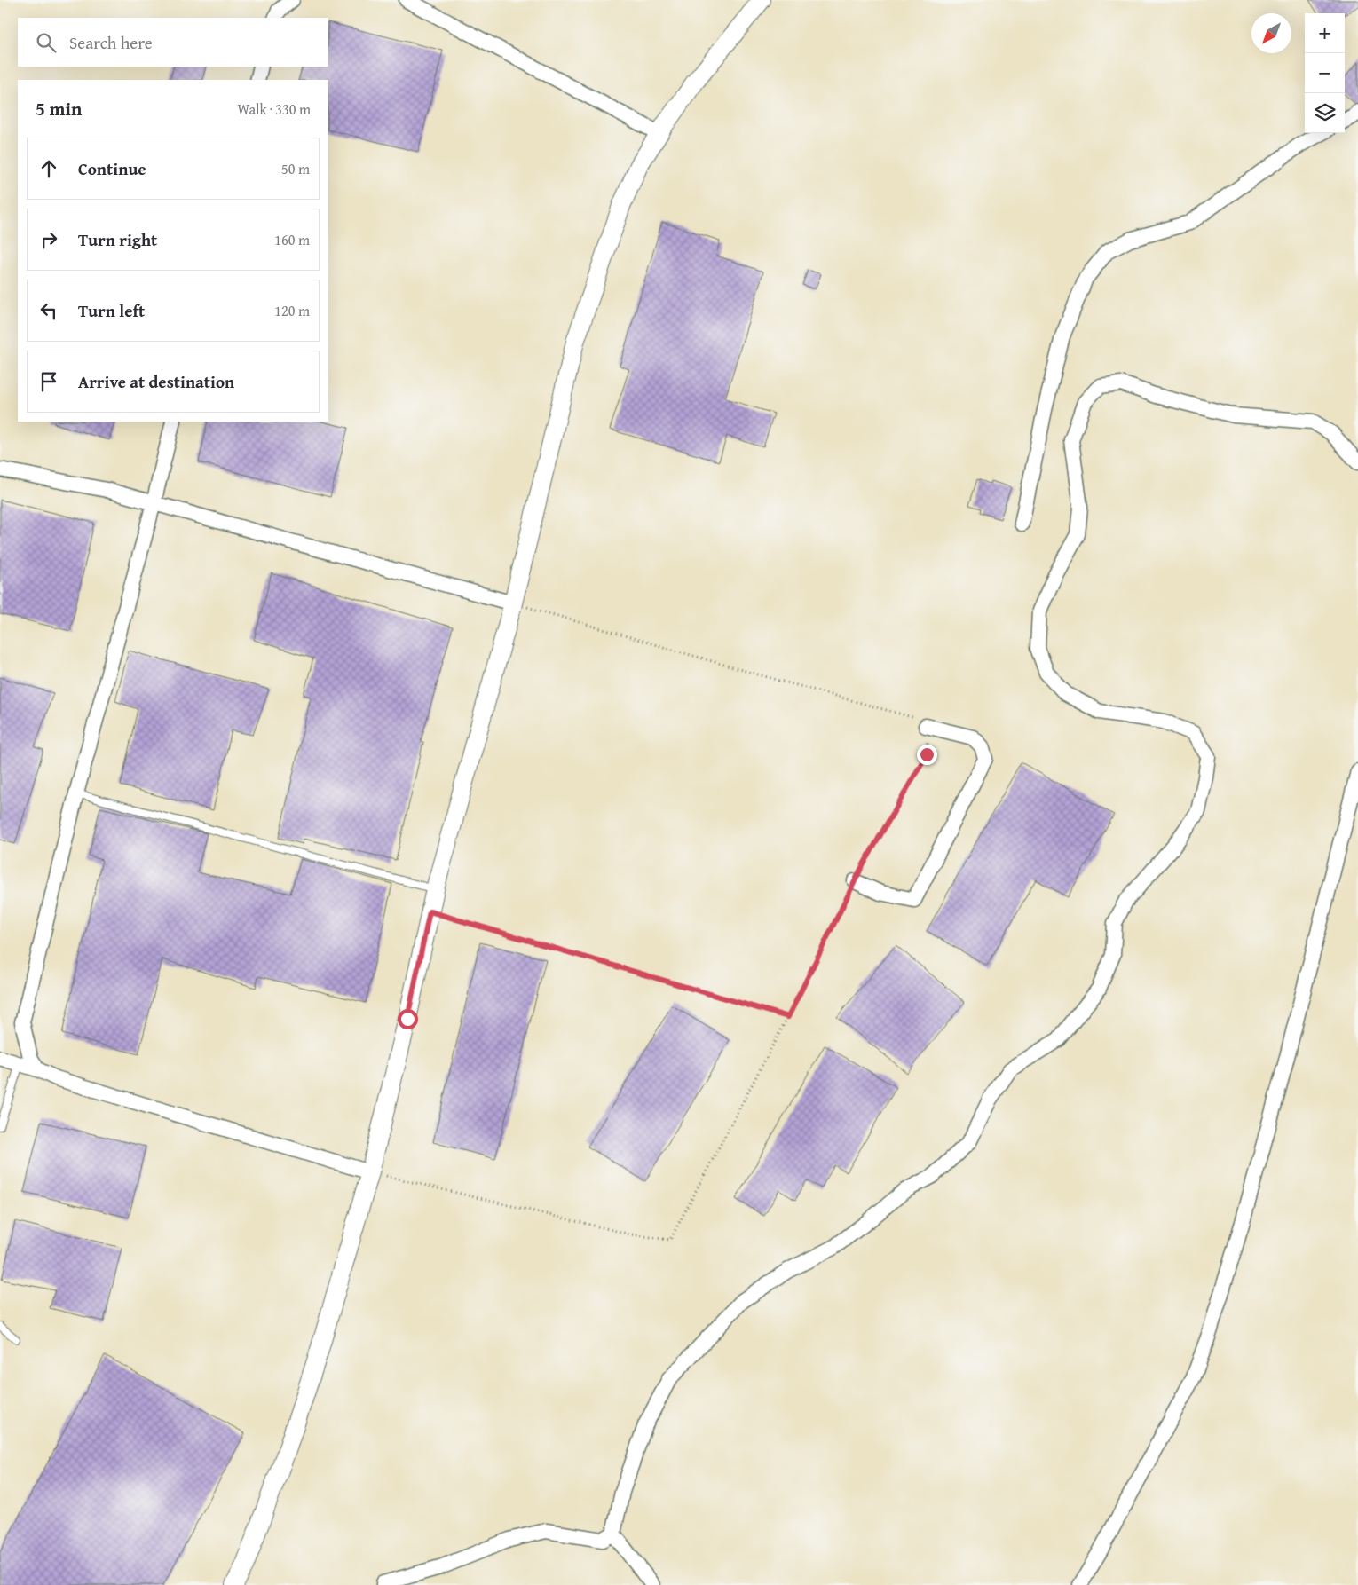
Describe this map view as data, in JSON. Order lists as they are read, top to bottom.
{
  "north": "bottom left",
  "page": {
    "map_buttons": ["+", "−"],
    "search": "Search here",
    "heading": ["5 min", "Walk · 330 m"],
    "list": [
      ["Continue", "50 m"],
      ["Turn right", "160 m"],
      ["Turn left", "120 m"],
      "Arrive at destination"
    ]
  }
}
